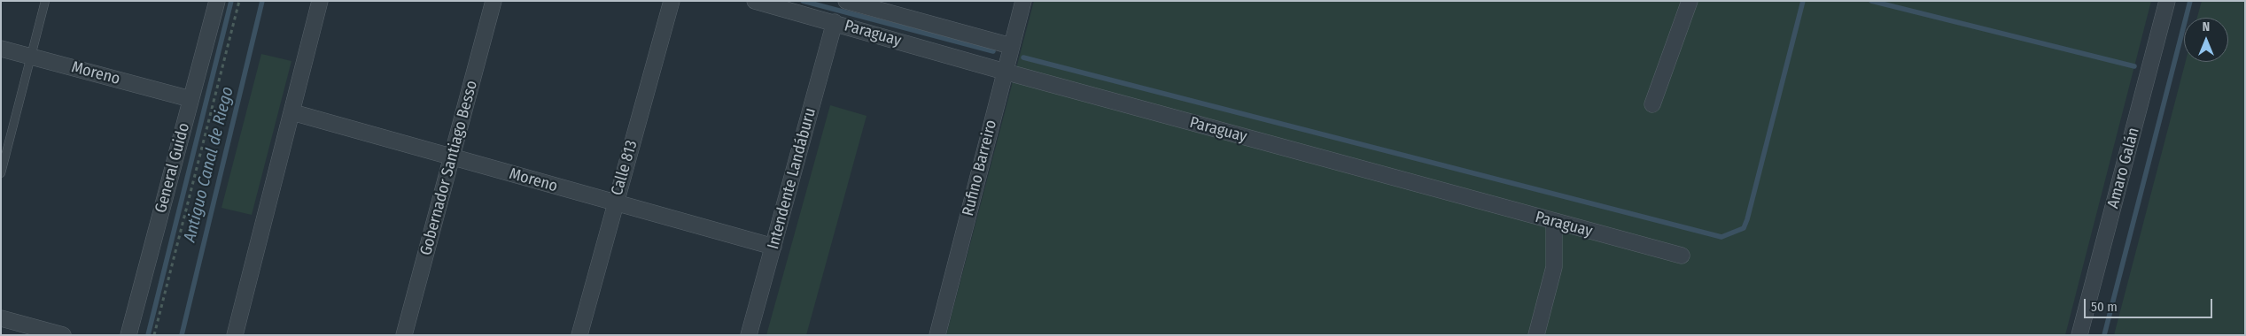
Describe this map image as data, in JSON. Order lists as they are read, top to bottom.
{
  "streets": {
    "street": [
      "Paraguay",
      "Moreno",
      "General Guido",
      "Gobernador Santiago Besso",
      "Calle 813",
      "Rufino Barreiro",
      "Amaro Galán",
      "Intendente Landáburu"
    ]
  },
  "crossings": [
    ["Paraguay", "Rufino Barreiro"],
    ["Paraguay", "Intendente Landáburu"],
    ["Moreno", "General Guido"],
    ["Moreno", "Gobernador Santiago Besso"],
    ["Moreno", "Calle 813"],
    ["Moreno", "Intendente Landáburu"]
  ],
  "water": ["Antiguo Canal de Riego"],
  "scale_bar": "50 m",
  "north": "top"
}
